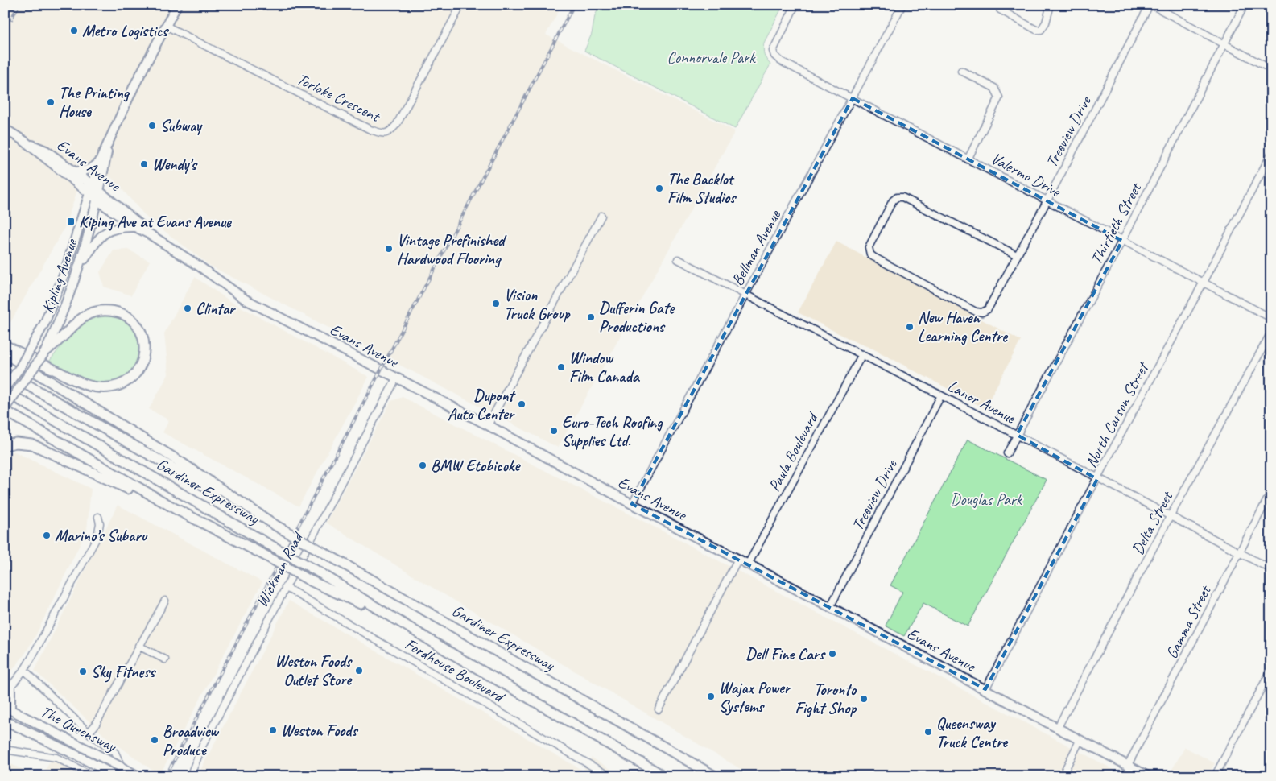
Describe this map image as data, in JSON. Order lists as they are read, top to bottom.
{
  "streets": {
    "highway": ["Gardiner Expressway"],
    "main road": ["Evans Avenue", "Kipling Avenue", "The Queensway"],
    "street": [
      "Torlake Crescent",
      "Treeview Drive",
      "Valermo Drive",
      "Thirtieth Street",
      "Bellman Avenue",
      "Lanor Avenue",
      "North Carson Street",
      "Paula Boulevard",
      "Delta Street",
      "Wickman Road",
      "Gamma Street",
      "Fordhouse Boulevard"
    ]
  },
  "crossings": [
    ["Torlake Crescent", "Kipling Avenue"],
    ["Treeview Drive", "Evans Avenue"],
    ["Treeview Drive", "Valermo Drive"],
    ["Treeview Drive", "Lanor Avenue"],
    ["Evans Avenue", "Bellman Avenue"],
    ["Evans Avenue", "Kipling Avenue"],
    ["Evans Avenue", "North Carson Street"],
    ["Evans Avenue", "Paula Boulevard"],
    ["Evans Avenue", "Delta Street"],
    ["Evans Avenue", "Wickman Road"],
    ["Evans Avenue", "Gamma Street"],
    ["Valermo Drive", "Thirtieth Street"],
    ["Valermo Drive", "Bellman Avenue"],
    ["Valermo Drive", "North Carson Street"],
    ["Thirtieth Street", "Lanor Avenue"],
    ["Bellman Avenue", "Lanor Avenue"],
    ["Kipling Avenue", "Gardiner Expressway"],
    ["Lanor Avenue", "North Carson Street"],
    ["Lanor Avenue", "Paula Boulevard"],
    ["Lanor Avenue", "Delta Street"],
    ["Lanor Avenue", "Gamma Street"],
    ["Wickman Road", "Fordhouse Boulevard"]
  ],
  "parks": ["Connorvale Park", "Douglas Park"],
  "places": {
    "other": [
      "Metro Logistics",
      "The Printing House",
      "Subway",
      "Wendy's",
      "The Backlot Film Studios",
      "Vintage Prefinished Hardwood Flooring",
      "Vision Truck Group",
      "Clintar",
      "Dufferin Gate Productions",
      "New Haven Learning Centre",
      "Window Film Canada",
      "Dupont Auto Center",
      "Euro-Tech Roofing Supplies Ltd.",
      "BMW Etobicoke",
      "Marino’s Subaru",
      "Dell Fine Cars",
      "Weston Foods Outlet Store",
      "Sky Fitness",
      "Wajax Power Systems",
      "Toronto Fight Shop",
      "Weston Foods",
      "Queensway Truck Centre",
      "Broadview Produce"
    ],
    "transit": ["Kiping Ave at Evans Avenue"]
  }
}
